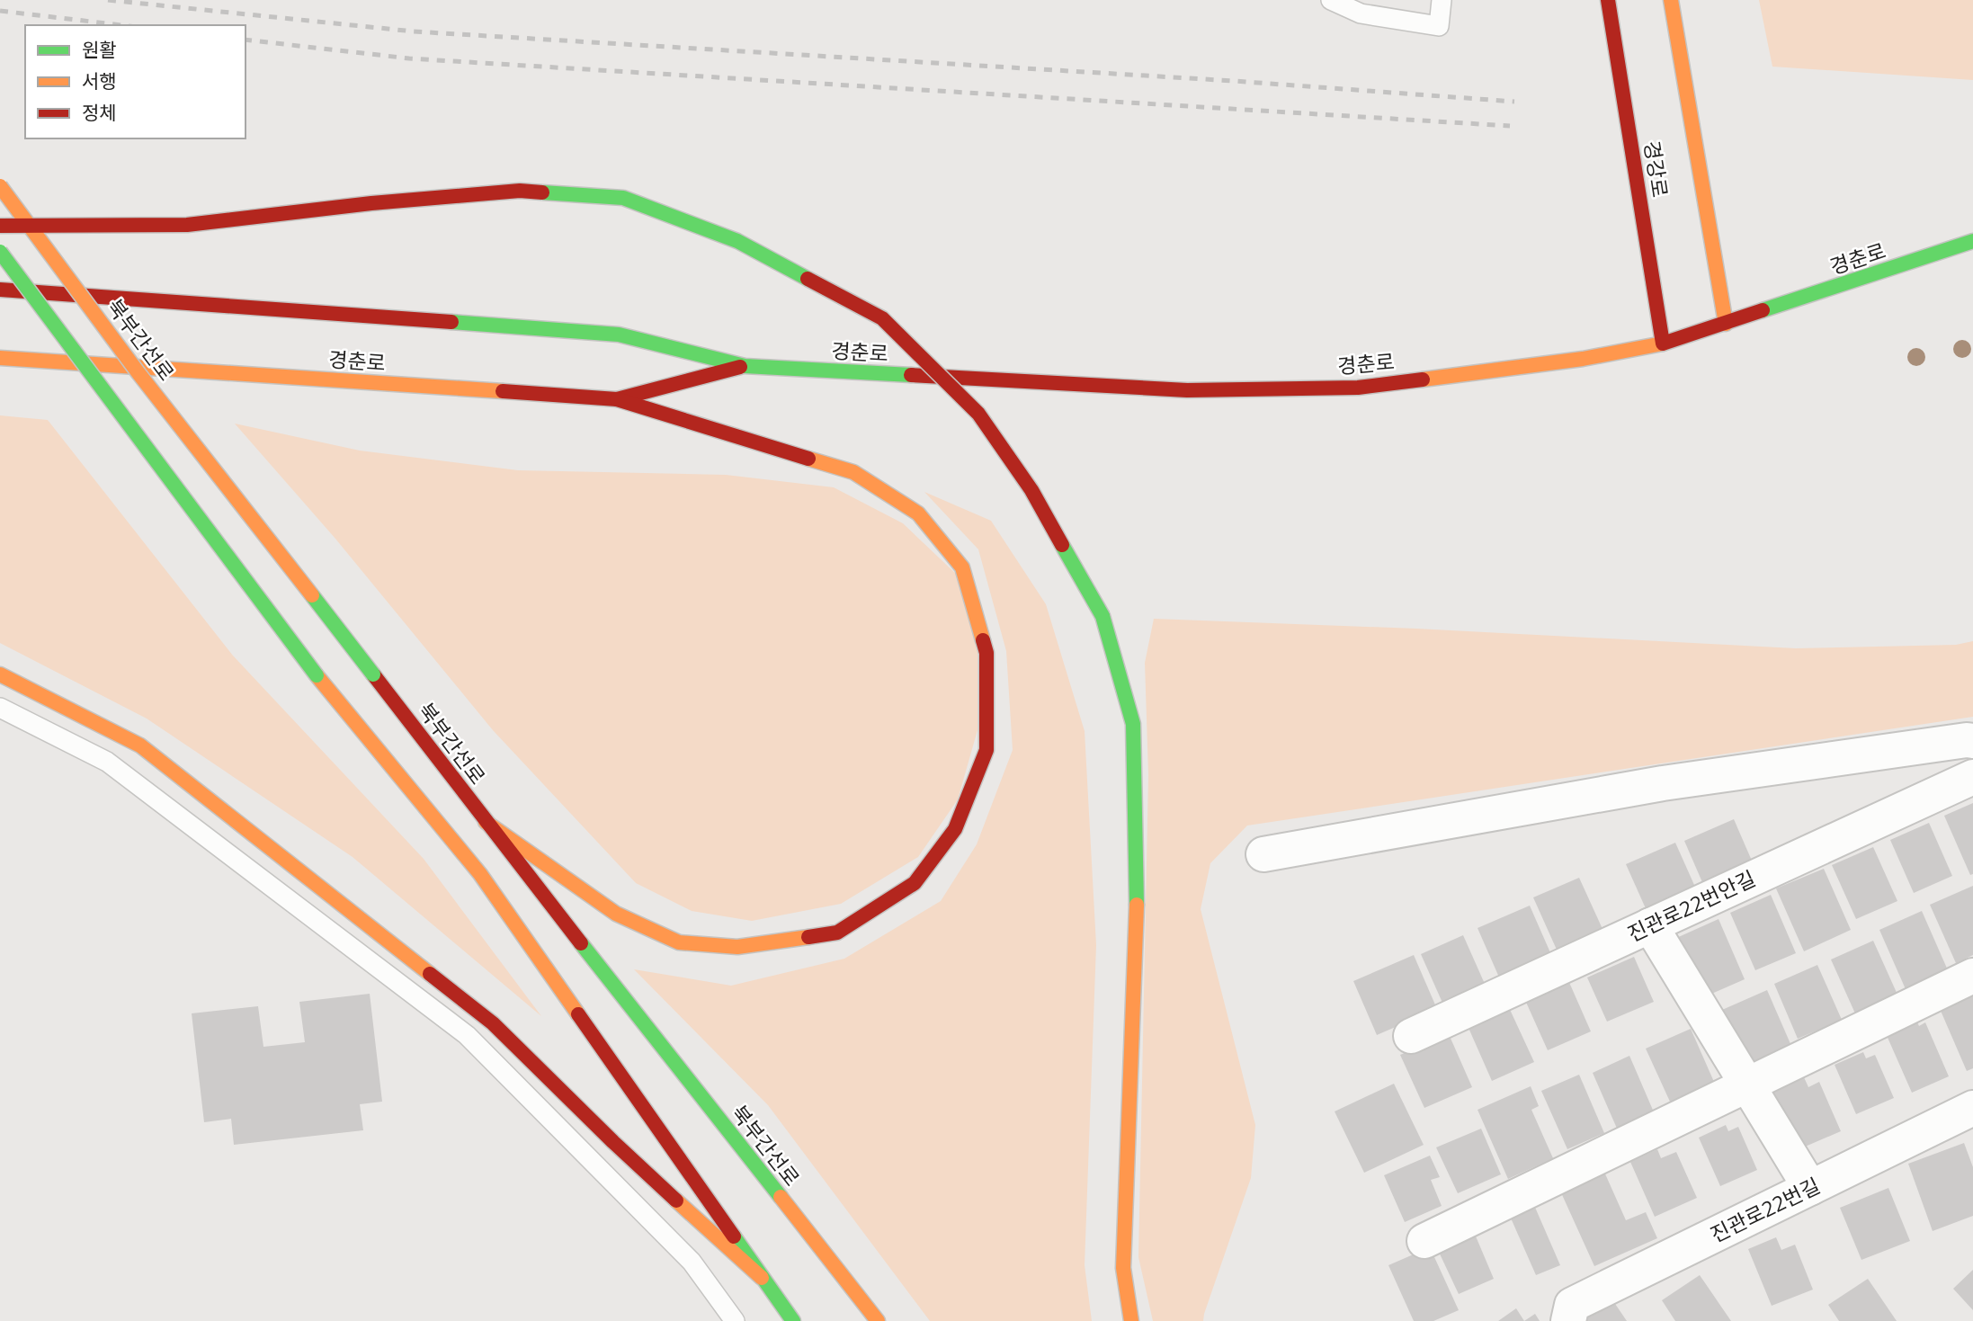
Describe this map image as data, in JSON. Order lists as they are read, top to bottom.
{
  "streets": {
    "main road": ["경강로", "경춘로", "북부간선로"],
    "street": ["진관로22번안길", "진관로22번길"]
  },
  "crossings": [
    ["경강로", "경춘로"]
  ],
  "legend": ["원활", "서행", "정체"]
}
